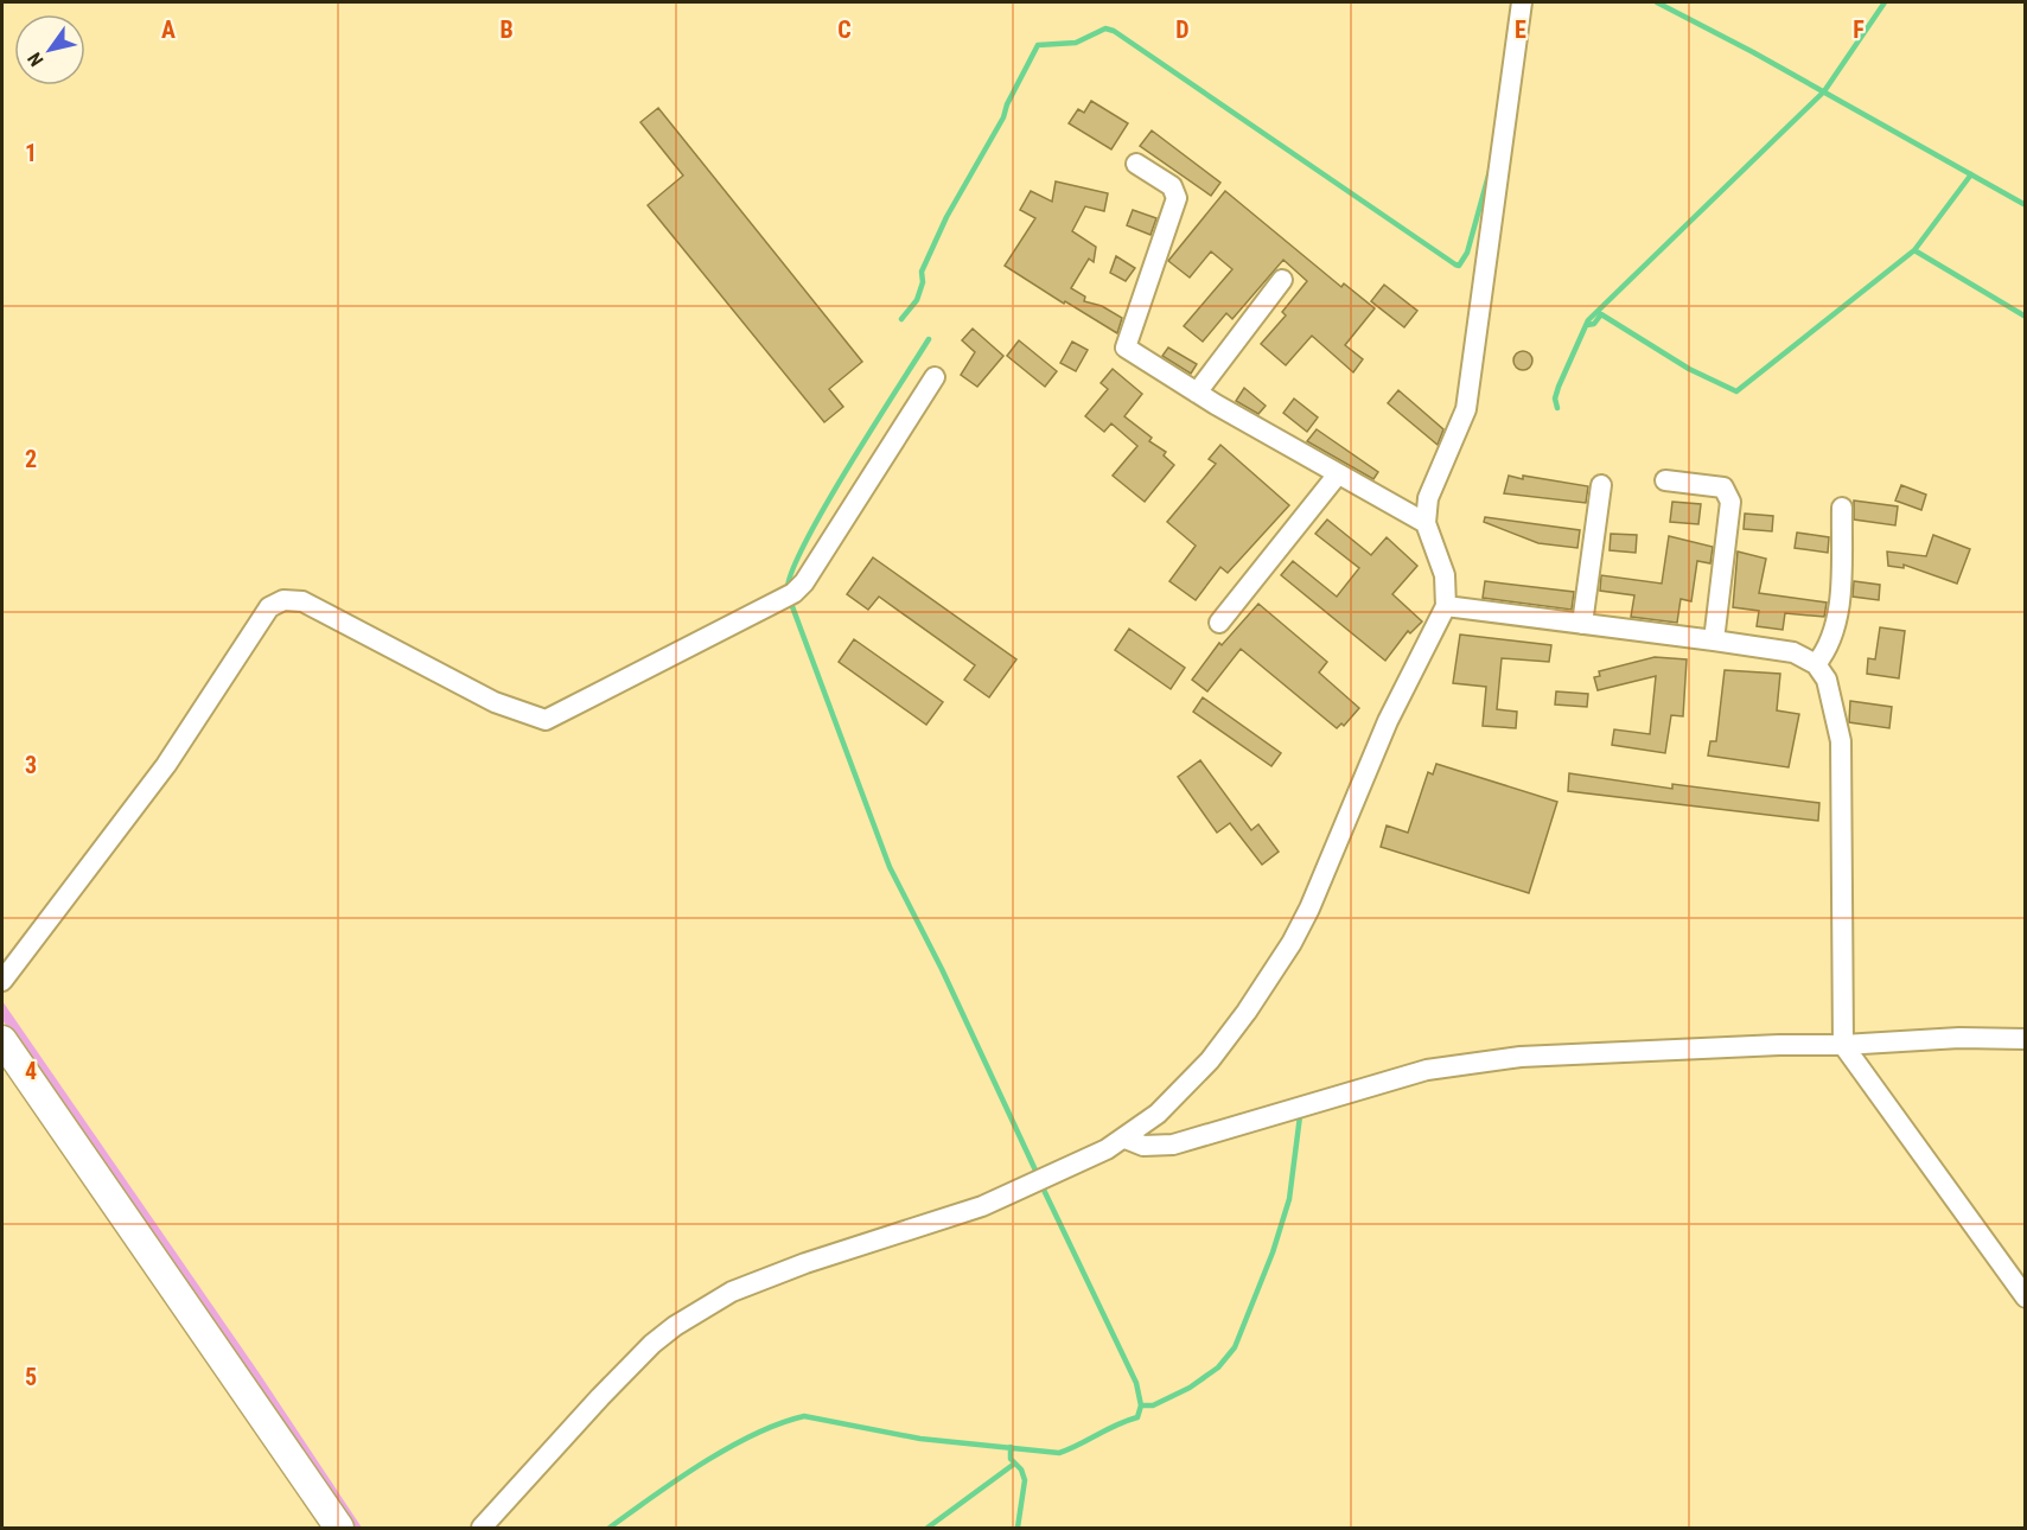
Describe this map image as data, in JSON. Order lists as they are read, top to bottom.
{
  "north": "bottom left",
  "grid": {
    "columns": [
      "A",
      "B",
      "C",
      "D",
      "E",
      "F"
    ],
    "rows": [
      "1",
      "2",
      "3",
      "4",
      "5"
    ]
  }
}
